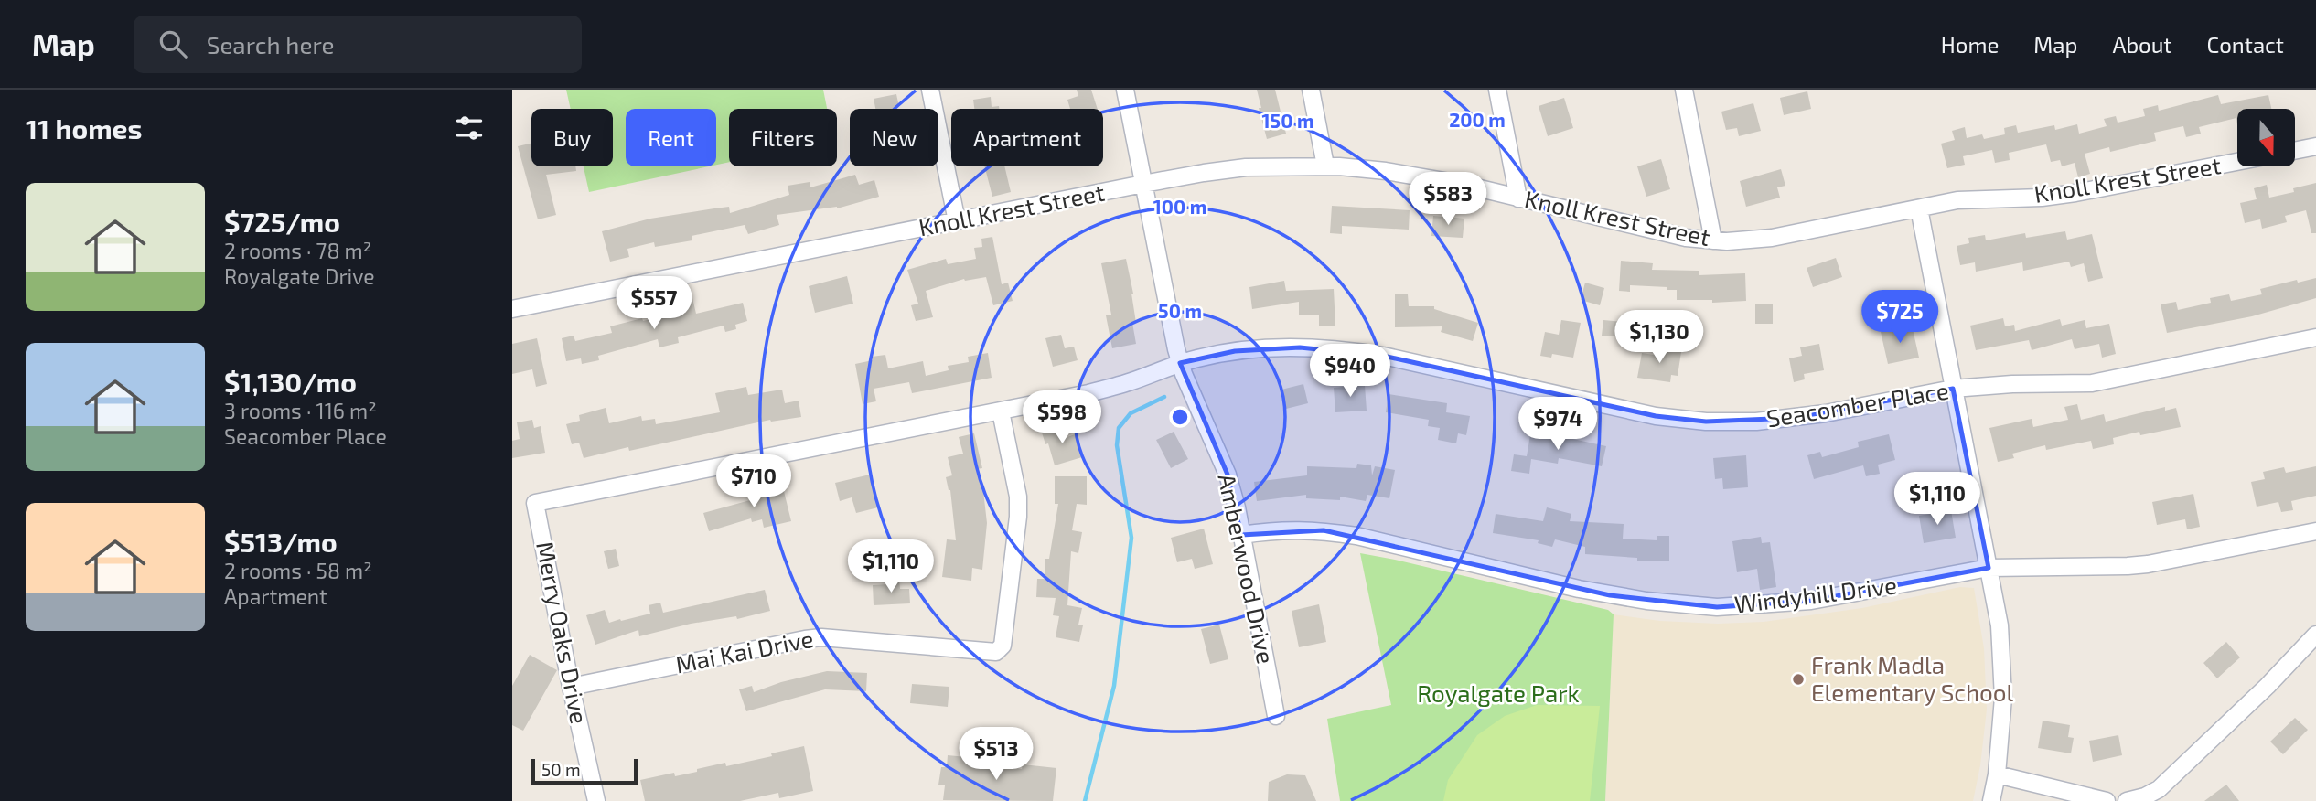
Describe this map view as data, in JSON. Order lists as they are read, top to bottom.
{
  "streets": {
    "street": [
      "Knoll Krest Street",
      "Seacomber Place",
      "Amberwood Drive",
      "Windyhill Drive",
      "Merry Oaks Drive",
      "Mai Kai Drive"
    ]
  },
  "crossings": [
    ["Knoll Krest Street", "Amberwood Drive"],
    ["Seacomber Place", "Amberwood Drive"],
    ["Seacomber Place", "Merry Oaks Drive"],
    ["Seacomber Place", "Mai Kai Drive"],
    ["Amberwood Drive", "Windyhill Drive"],
    ["Merry Oaks Drive", "Mai Kai Drive"]
  ],
  "parks": ["Royalgate Park"],
  "places": ["Frank Madla Elementary School"],
  "scale_bar": "50 m",
  "north": "bottom",
  "page": {
    "header": "Map",
    "search": "Search here",
    "nav": [
      "Home",
      "Map",
      "About",
      "Contact"
    ],
    "heading": "11 homes",
    "chip": [
      "Buy",
      "Rent",
      "Filters",
      "New",
      "Apartment"
    ],
    "list": [
      {
        "name": "$725/mo",
        "note": "2 rooms · 78 m² · Royalgate Drive"
      },
      {
        "name": "$1,130/mo",
        "note": "3 rooms · 116 m² · Seacomber Place"
      },
      {
        "name": "$513/mo",
        "note": "2 rooms · 58 m² · Apartment"
      }
    ],
    "price": [
      "$583",
      "$557",
      "$725",
      "$1,130",
      "$940",
      "$598",
      "$974",
      "$710",
      "$1,110",
      "$1,110",
      "$513"
    ],
    "scale": "50 m"
  },
  "rings": [
    "200 m",
    "150 m",
    "100 m",
    "50 m"
  ]
}
